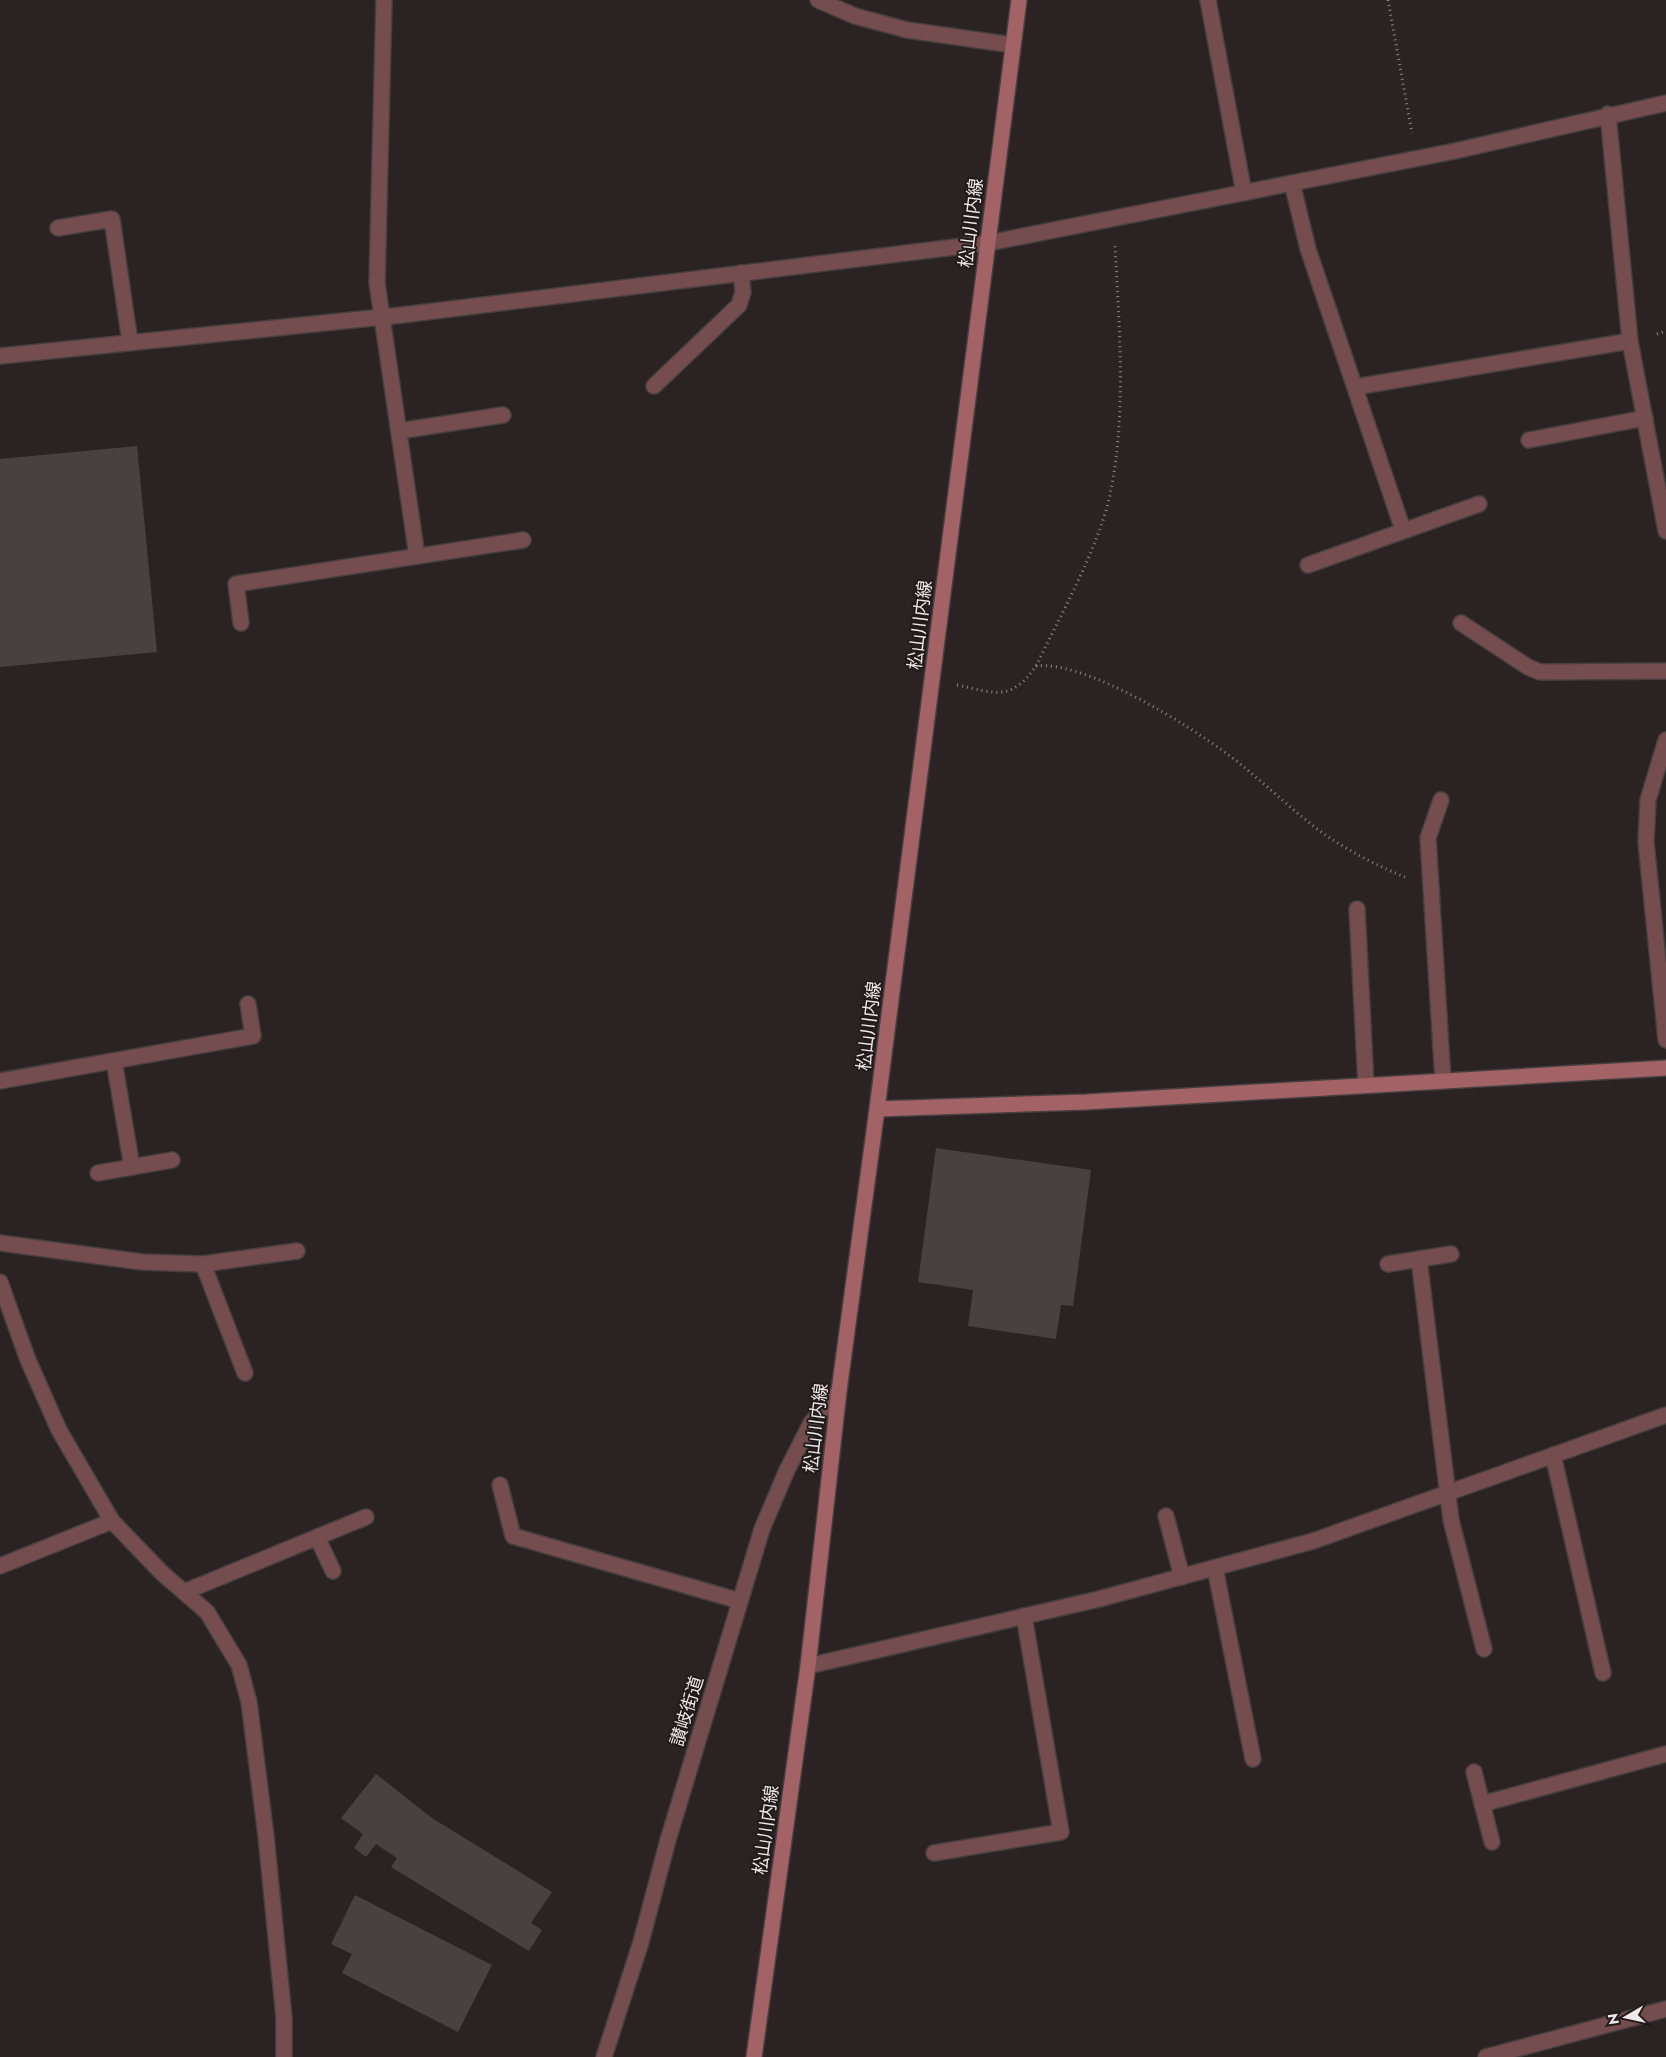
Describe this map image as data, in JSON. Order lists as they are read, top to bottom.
{
  "streets": {
    "main road": ["松山川内線"],
    "street": ["讃岐街道"]
  },
  "crossings": [
    ["松山川内線", "讃岐街道"]
  ],
  "north": "left"
}
